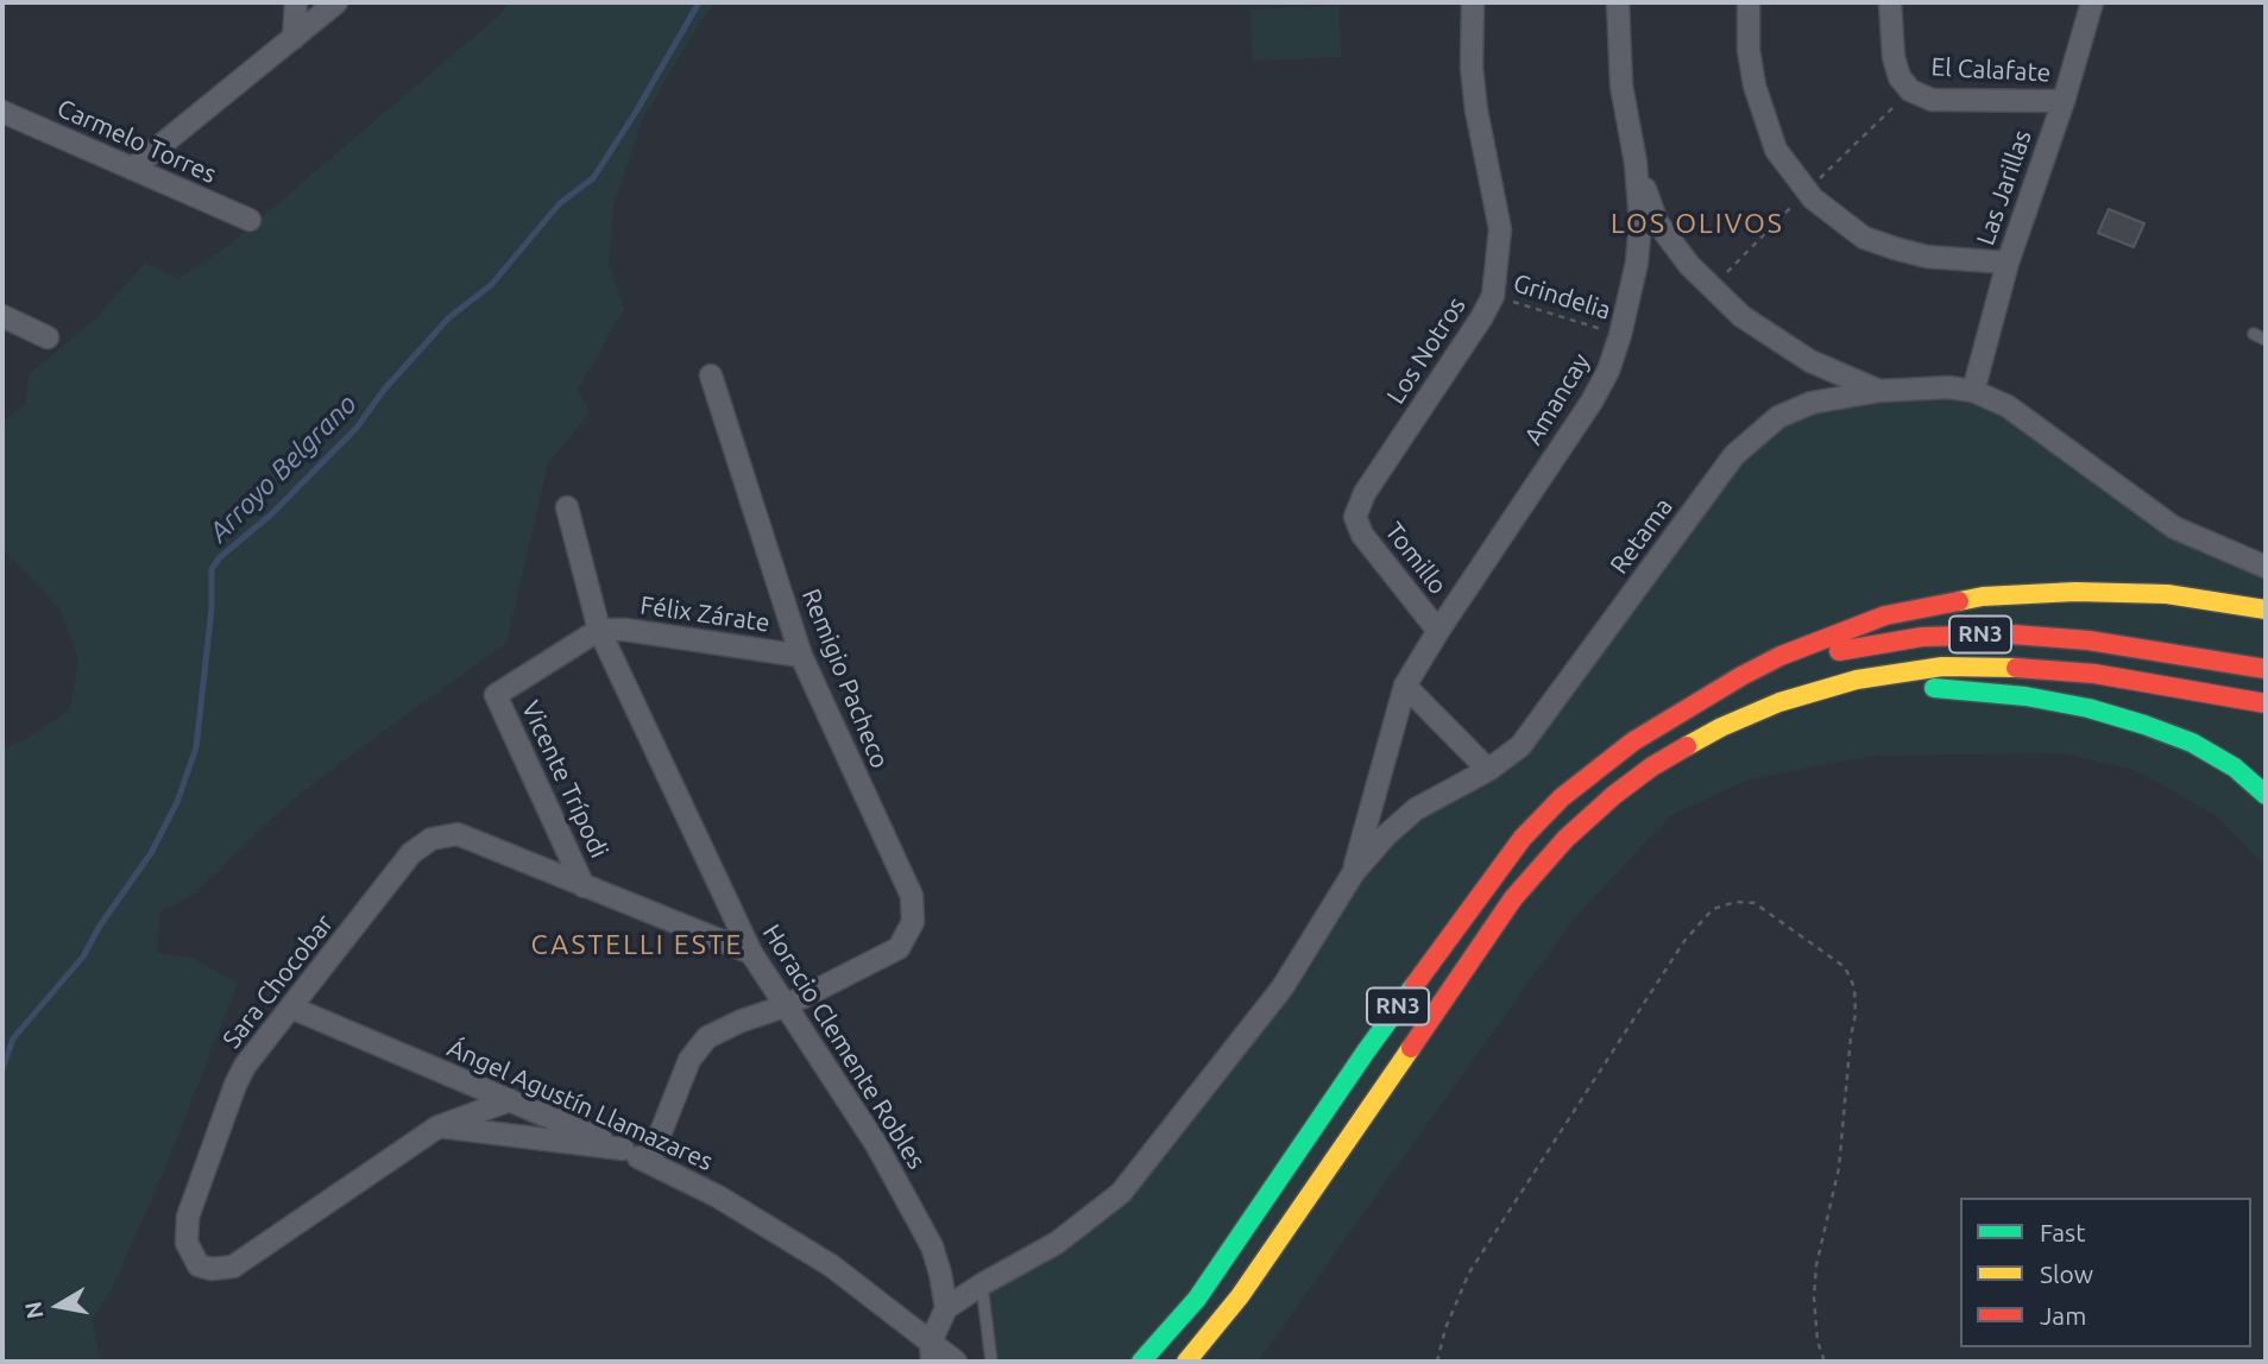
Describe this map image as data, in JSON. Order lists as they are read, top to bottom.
{
  "streets": {
    "highway": ["RN3"],
    "street": [
      "El Calafate",
      "Carmelo Torres",
      "Las Jarillas",
      "Los Notros",
      "Amancay",
      "Retama",
      "Tomillo",
      "Félix Zárate",
      "Remigio Pacheco",
      "Vicente Trípodi",
      "Sara Chocobar",
      "Horacio Clemente Robles",
      "Ángel Agustín Llamazares"
    ],
    "path": ["Grindelia"]
  },
  "crossings": [
    ["El Calafate", "Las Jarillas"],
    ["Las Jarillas", "Retama"],
    ["Grindelia", "Los Notros"],
    ["Grindelia", "Amancay"],
    ["Los Notros", "Tomillo"],
    ["Amancay", "Retama"],
    ["Amancay", "Tomillo"],
    ["Félix Zárate", "Remigio Pacheco"],
    ["Félix Zárate", "Vicente Trípodi"],
    ["Félix Zárate", "Horacio Clemente Robles"],
    ["Remigio Pacheco", "Horacio Clemente Robles"],
    ["Vicente Trípodi", "Sara Chocobar"],
    ["Vicente Trípodi", "Horacio Clemente Robles"],
    ["Sara Chocobar", "Ángel Agustín Llamazares"]
  ],
  "districts": ["LOS OLIVOS", "CASTELLI ESTE"],
  "water": ["Arroyo Belgrano"],
  "legend": ["Fast", "Slow", "Jam"],
  "north": "left"
}
